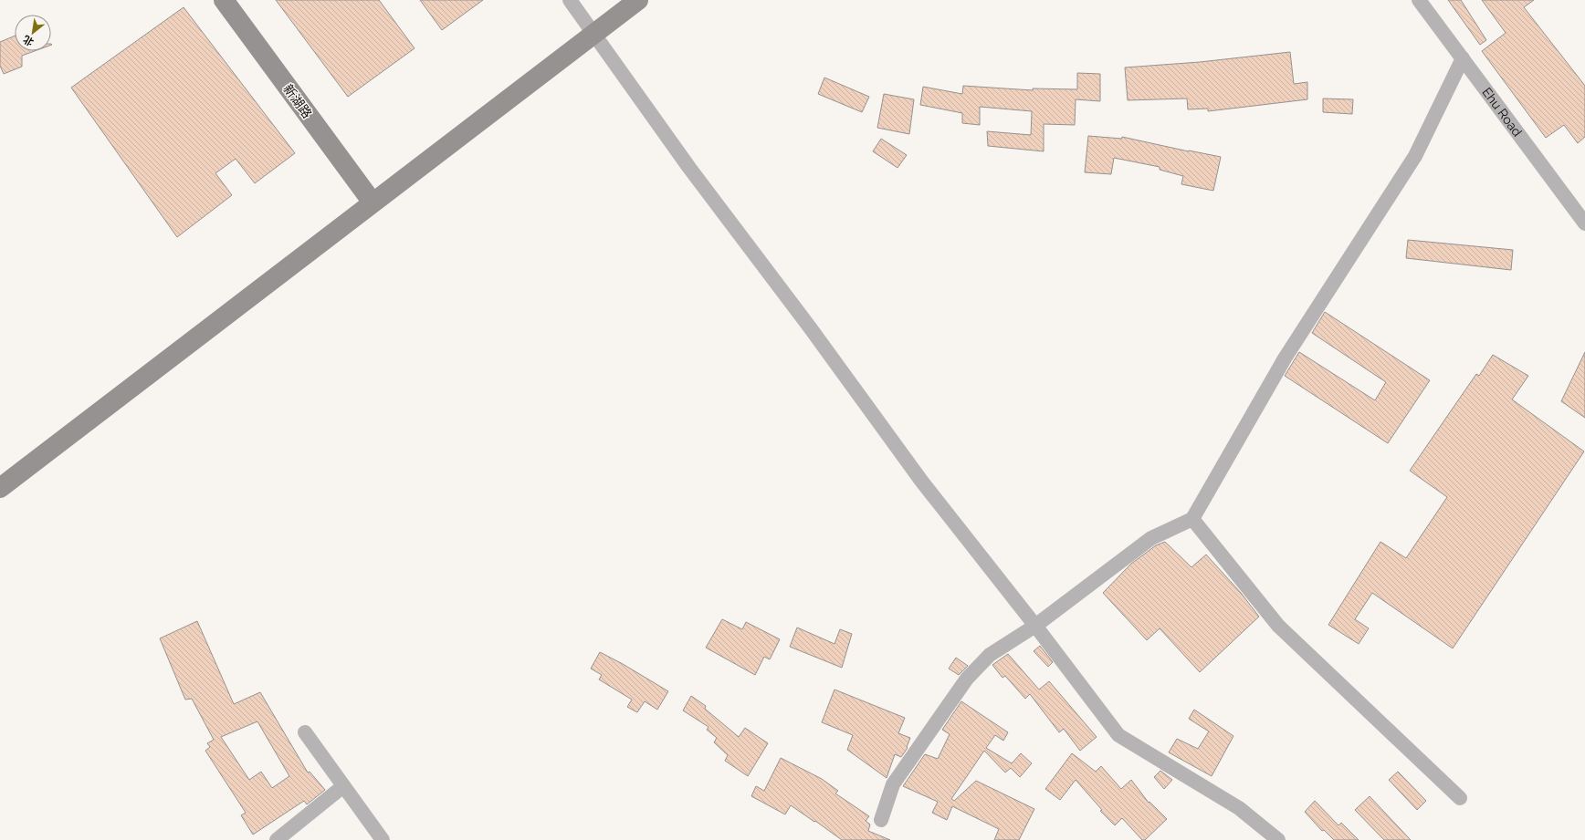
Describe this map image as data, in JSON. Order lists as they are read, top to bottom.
{
  "streets": {
    "street": ["新湖路", "Ehu Road"]
  },
  "north": "bottom left"
}
